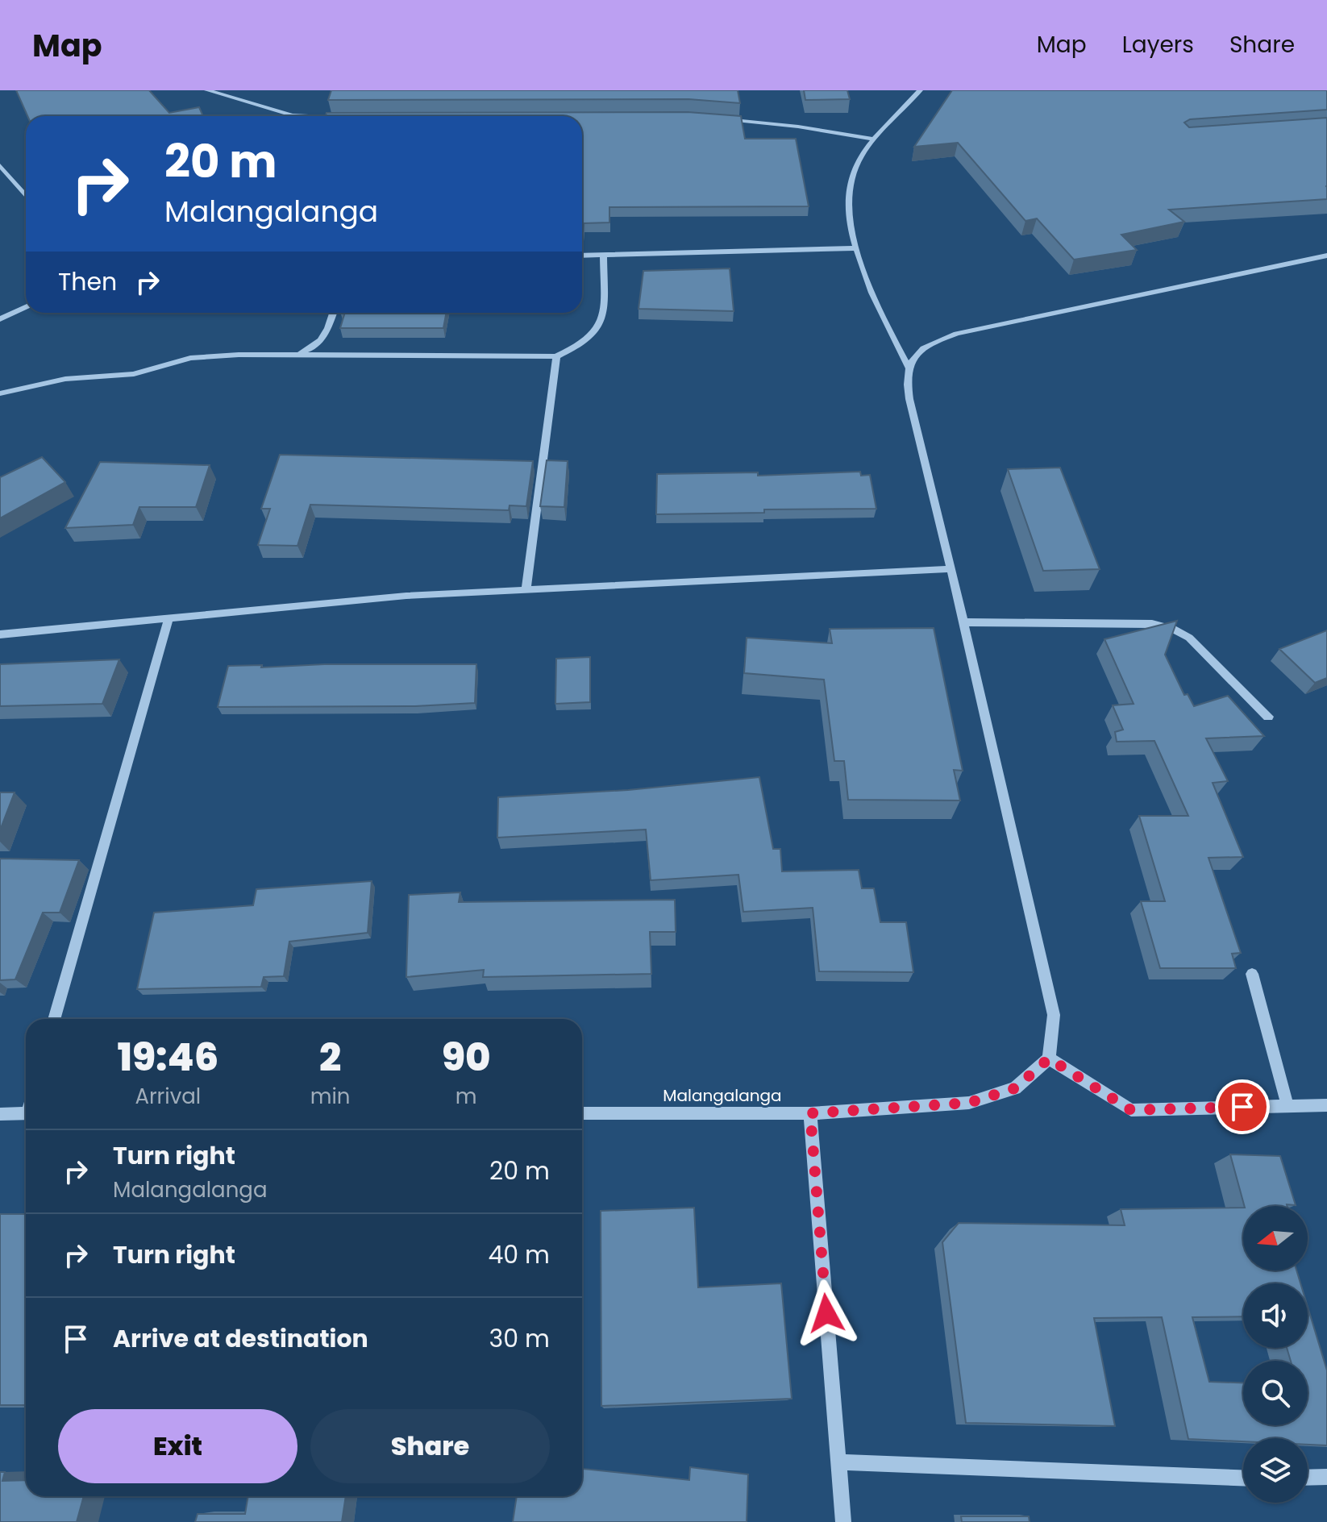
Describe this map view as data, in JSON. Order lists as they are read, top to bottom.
{
  "streets": {
    "street": ["Malangalanga"]
  },
  "north": "left",
  "page": {
    "header": "Map",
    "nav": ["Map", "Layers", "Share"],
    "turn": ["20 m", "Malangalanga"],
    "then": "Then",
    "eta": [
      "19:46",
      "Arrival",
      "2",
      "min",
      "90",
      "m"
    ],
    "list": [
      {
        "name": "Turn right",
        "note": "Malangalanga",
        "value": "20 m"
      },
      {
        "name": "Turn right",
        "value": "40 m"
      },
      {
        "name": "Arrive at destination",
        "value": "30 m"
      }
    ],
    "buttons": ["Exit", "Share"]
  }
}
